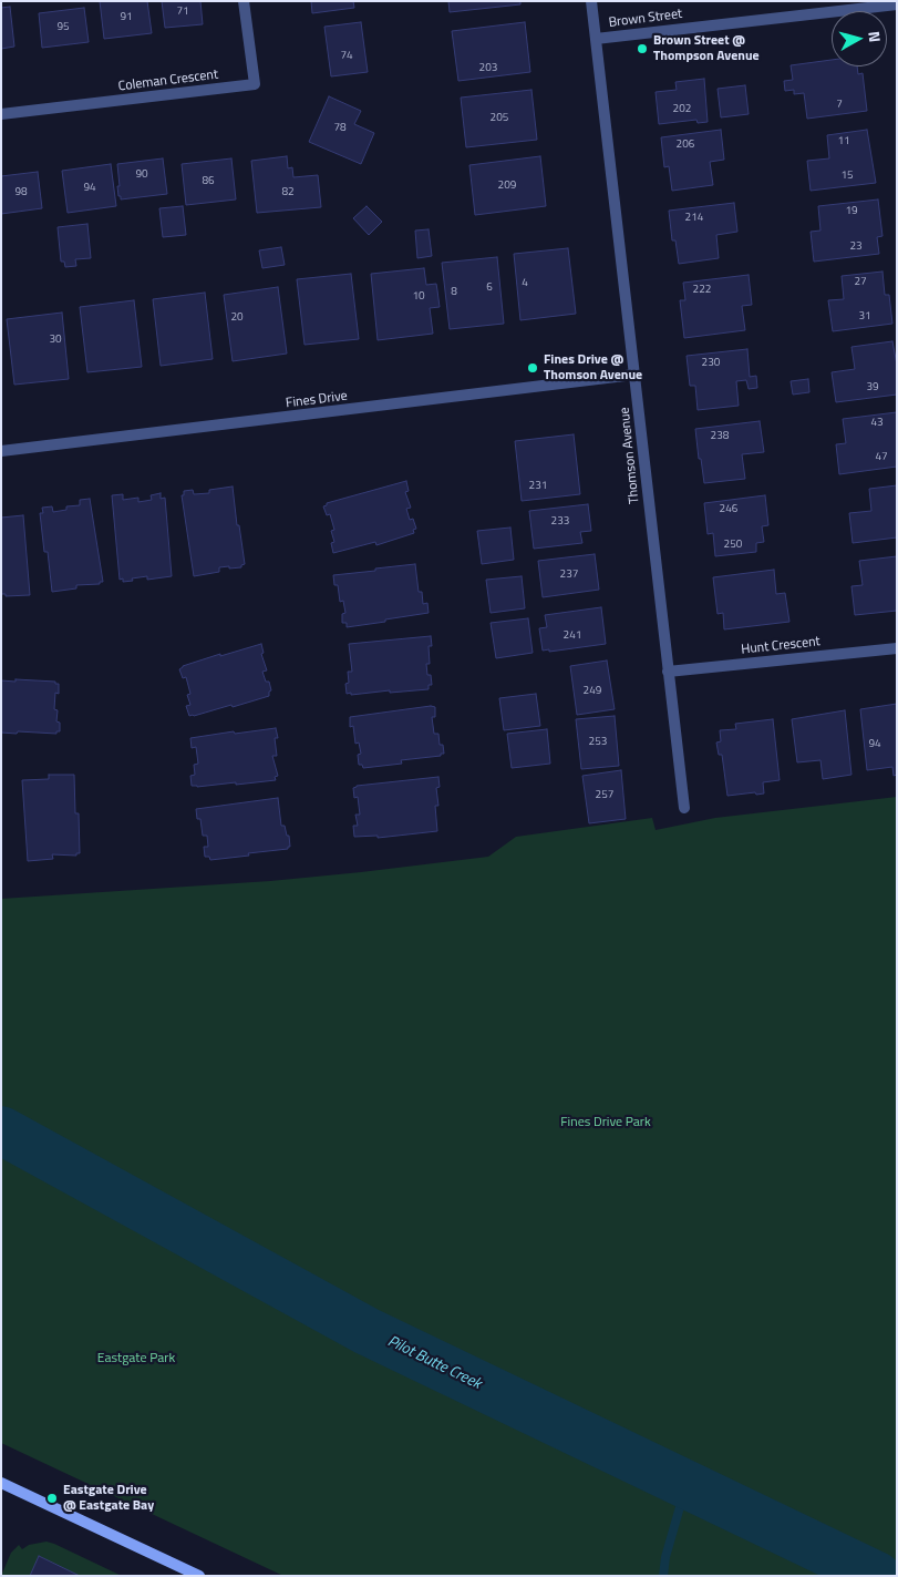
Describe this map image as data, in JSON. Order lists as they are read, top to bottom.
{
  "streets": {
    "street": [
      "Brown Street",
      "Coleman Crescent",
      "Fines Drive",
      "Thomson Avenue",
      "Hunt Crescent"
    ]
  },
  "crossings": [
    ["Brown Street", "Thomson Avenue"],
    ["Fines Drive", "Thomson Avenue"],
    ["Thomson Avenue", "Hunt Crescent"]
  ],
  "water": ["Pilot Butte Creek"],
  "parks": ["Fines Drive Park", "Eastgate Park"],
  "places": ["Brown Street @ Thompson Avenue", "Fines Drive @ Thomson Avenue", "Eastgate Drive @ Eastgate Bay"],
  "house_numbers": [
    "71",
    "91",
    "95",
    "74",
    "203",
    "7",
    "202",
    "205",
    "78",
    "11",
    "206",
    "90",
    "15",
    "86",
    "209",
    "94",
    "98",
    "82",
    "19",
    "214",
    "23",
    "27",
    "4",
    "6",
    "222",
    "8",
    "10",
    "31",
    "20",
    "30",
    "230",
    "39",
    "43",
    "238",
    "47",
    "231",
    "246",
    "233",
    "250",
    "237",
    "241",
    "249",
    "253",
    "94",
    "257"
  ],
  "north": "right"
}
